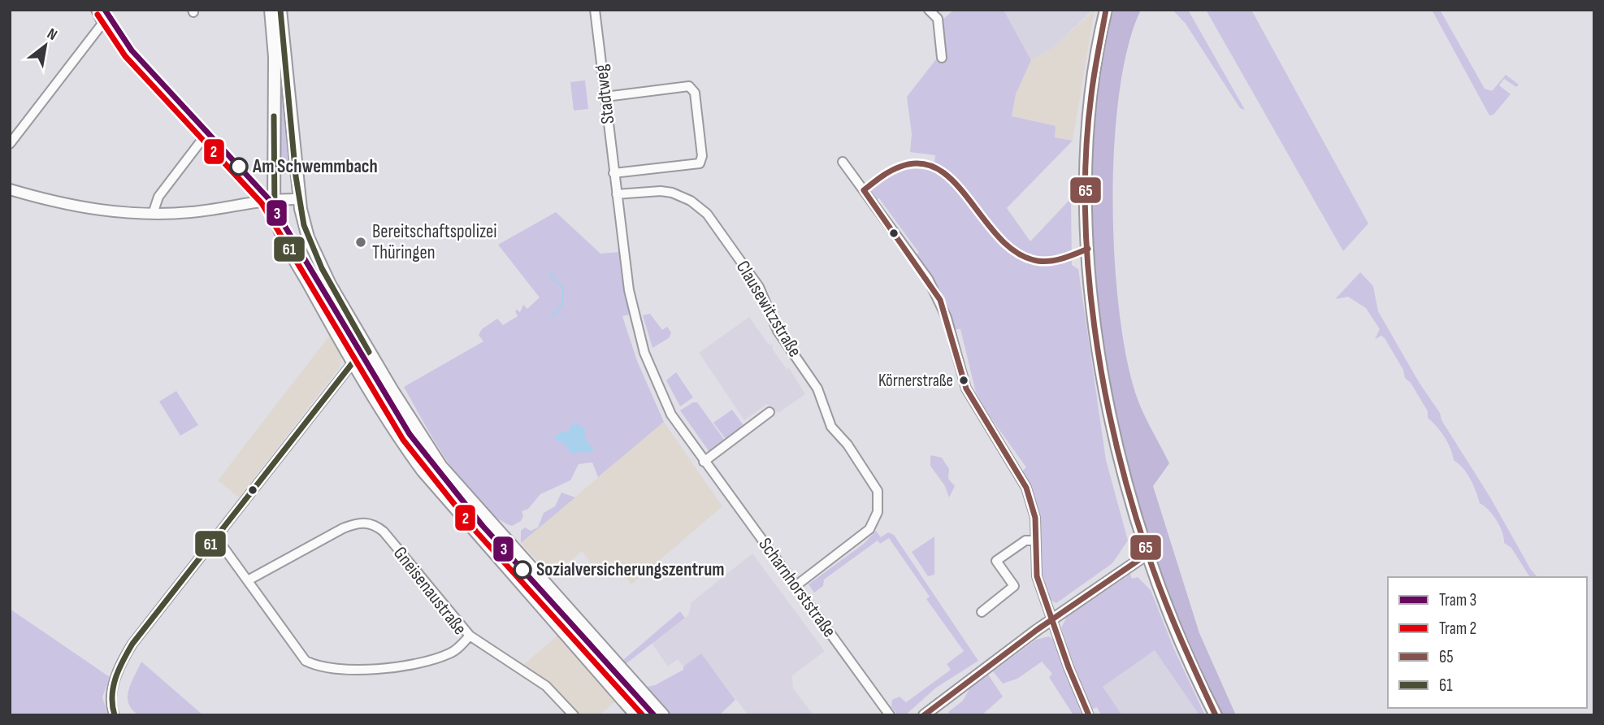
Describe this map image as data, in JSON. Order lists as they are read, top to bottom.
{
  "streets": {
    "street": [
      "Stadtweg",
      "Clausewitzstraße",
      "Scharnhorststraße",
      "Gneisenaustraße"
    ]
  },
  "crossings": [
    ["Stadtweg", "Scharnhorststraße"],
    ["Clausewitzstraße", "Scharnhorststraße"]
  ],
  "places": [
    "Am Schwemmbach",
    "Bereitschaftspolizei Thüringen",
    "Körnerstraße",
    "Sozialversicherungszentrum"
  ],
  "lines": [
    "tram line 3",
    "transit line 65",
    "transit line 61",
    "tram line 2"
  ],
  "legend": [
    "Tram 3",
    "Tram 2",
    "65",
    "61"
  ],
  "north": "top right"
}
